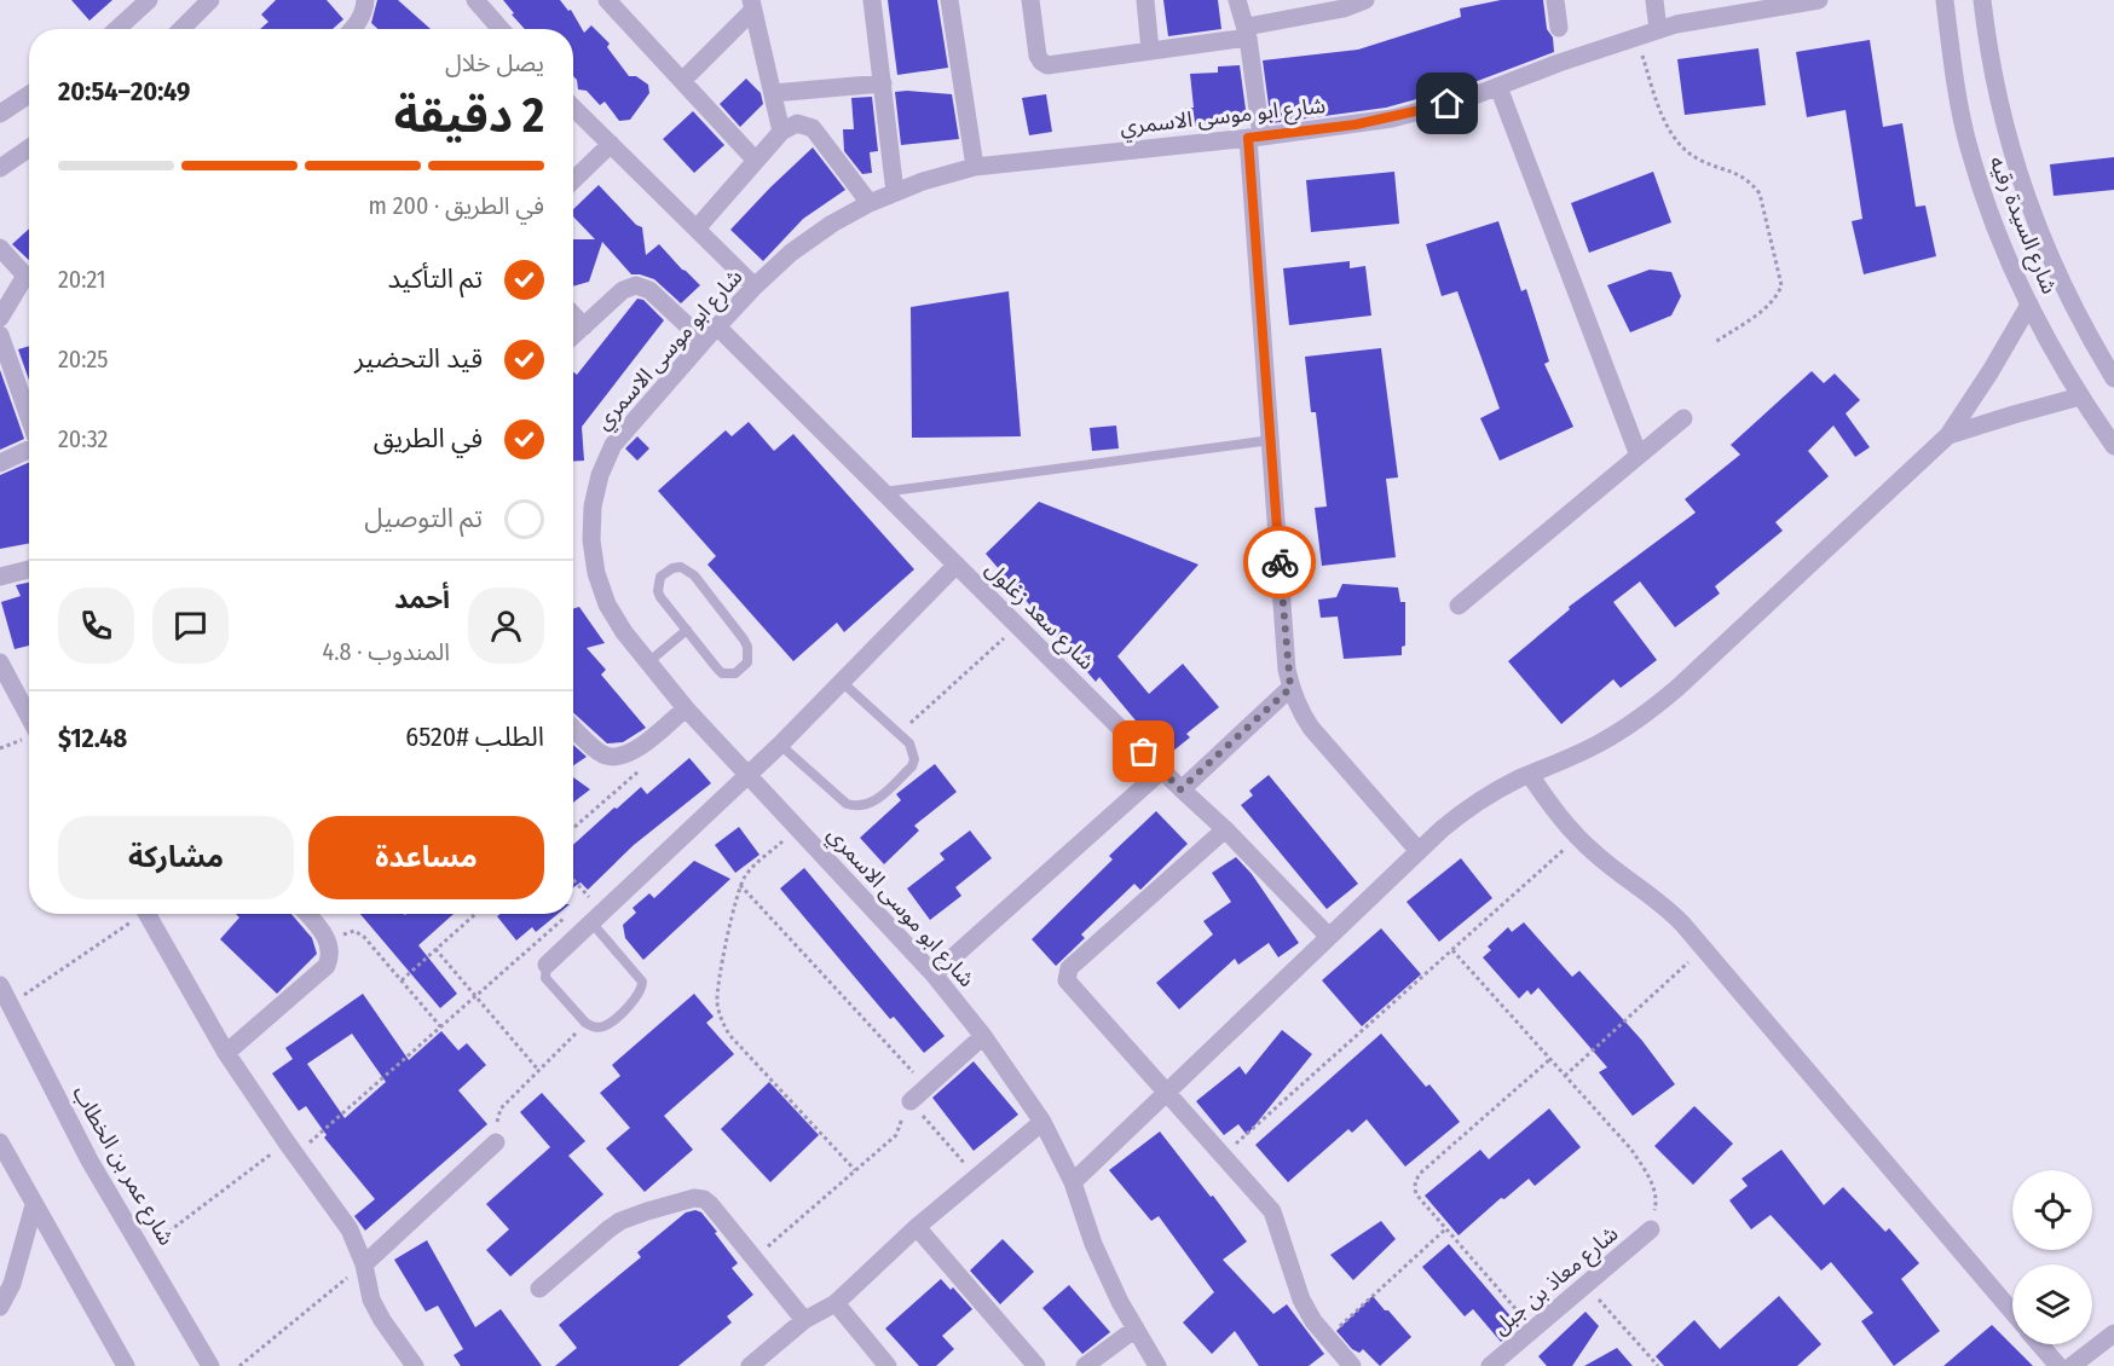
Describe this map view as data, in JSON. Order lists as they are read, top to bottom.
{
  "streets": {
    "street": [
      "شارع ابو موسى الاسمري",
      "شارع السيدة رقيه",
      "شارع سعد زغلول",
      "شارع عمر بن الخطاب",
      "شارع معاذ بن جبل"
    ]
  },
  "crossings": [
    ["شارع ابو موسى الاسمري", "شارع سعد زغلول"]
  ],
  "page": {
    "heading": ["2 دقيقة", "يصل خلال", "20:49–20:54"],
    "panel": [
      "أحمد",
      "المندوب · 4.8",
      "الطلب #6520",
      "$12.48"
    ],
    "bar": "في الطريق · 200 m",
    "list": [
      ["تم التأكيد", "20:21"],
      ["قيد التحضير", "20:25"],
      ["في الطريق", "20:32"],
      "تم التوصيل"
    ],
    "buttons": ["مساعدة", "مشاركة"]
  }
}
